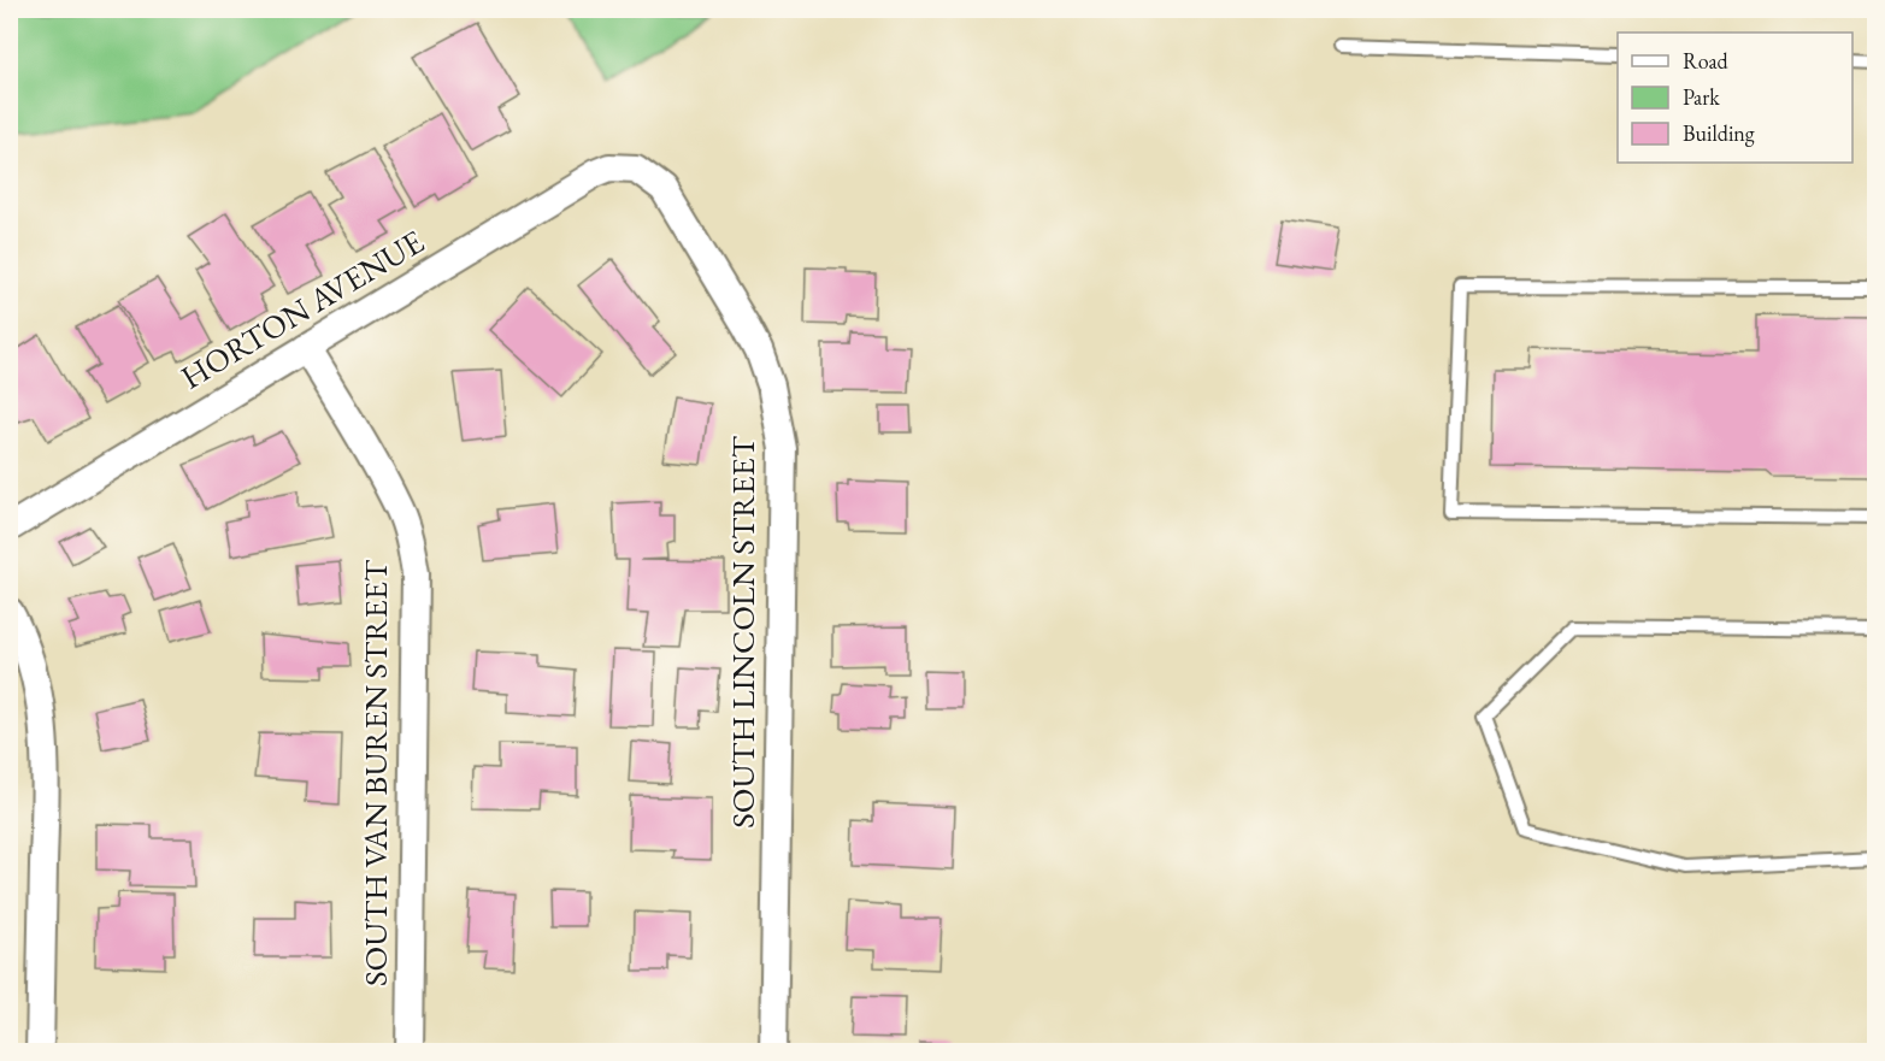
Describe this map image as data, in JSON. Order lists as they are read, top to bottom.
{
  "streets": {
    "street": ["HORTON AVENUE", "SOUTH LINCOLN STREET", "SOUTH VAN BUREN STREET"]
  },
  "crossings": [
    ["HORTON AVENUE", "SOUTH LINCOLN STREET"],
    ["HORTON AVENUE", "SOUTH VAN BUREN STREET"]
  ],
  "legend": ["Road", "Park", "Building"]
}
